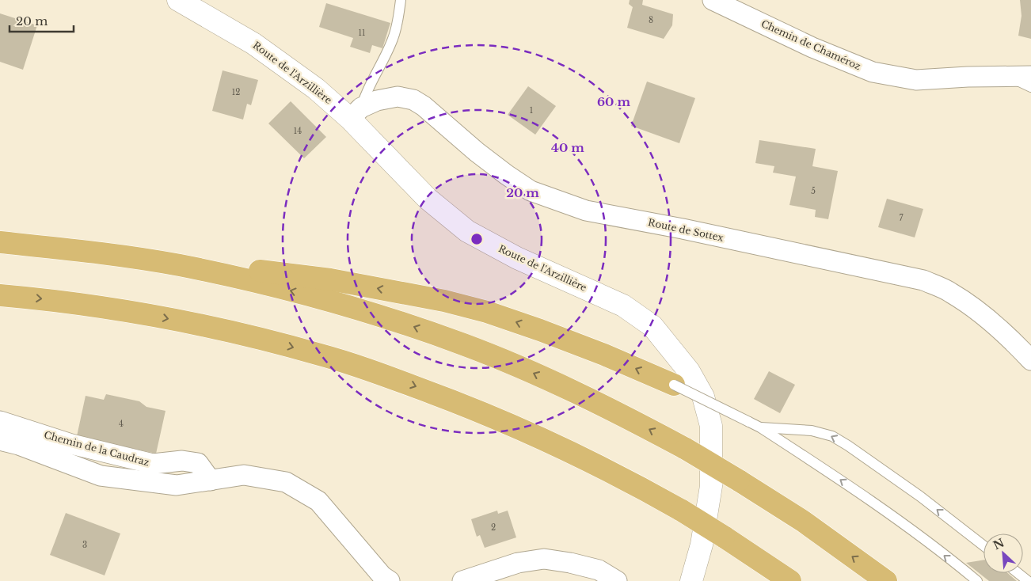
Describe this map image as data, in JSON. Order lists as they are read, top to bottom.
{
  "streets": {
    "street": [
      "Chemin de Chaméroz",
      "Route de l'Arzillière",
      "Route de Sottex",
      "Chemin de la Caudraz"
    ]
  },
  "crossings": [
    ["Route de l'Arzillière", "Route de Sottex"]
  ],
  "house_numbers": [
    "8",
    "11",
    "12",
    "1",
    "14",
    "5",
    "7",
    "4",
    "2",
    "3"
  ],
  "scale_bar": "20 m",
  "north": "top left",
  "rings": ["60 m", "40 m", "20 m"]
}
